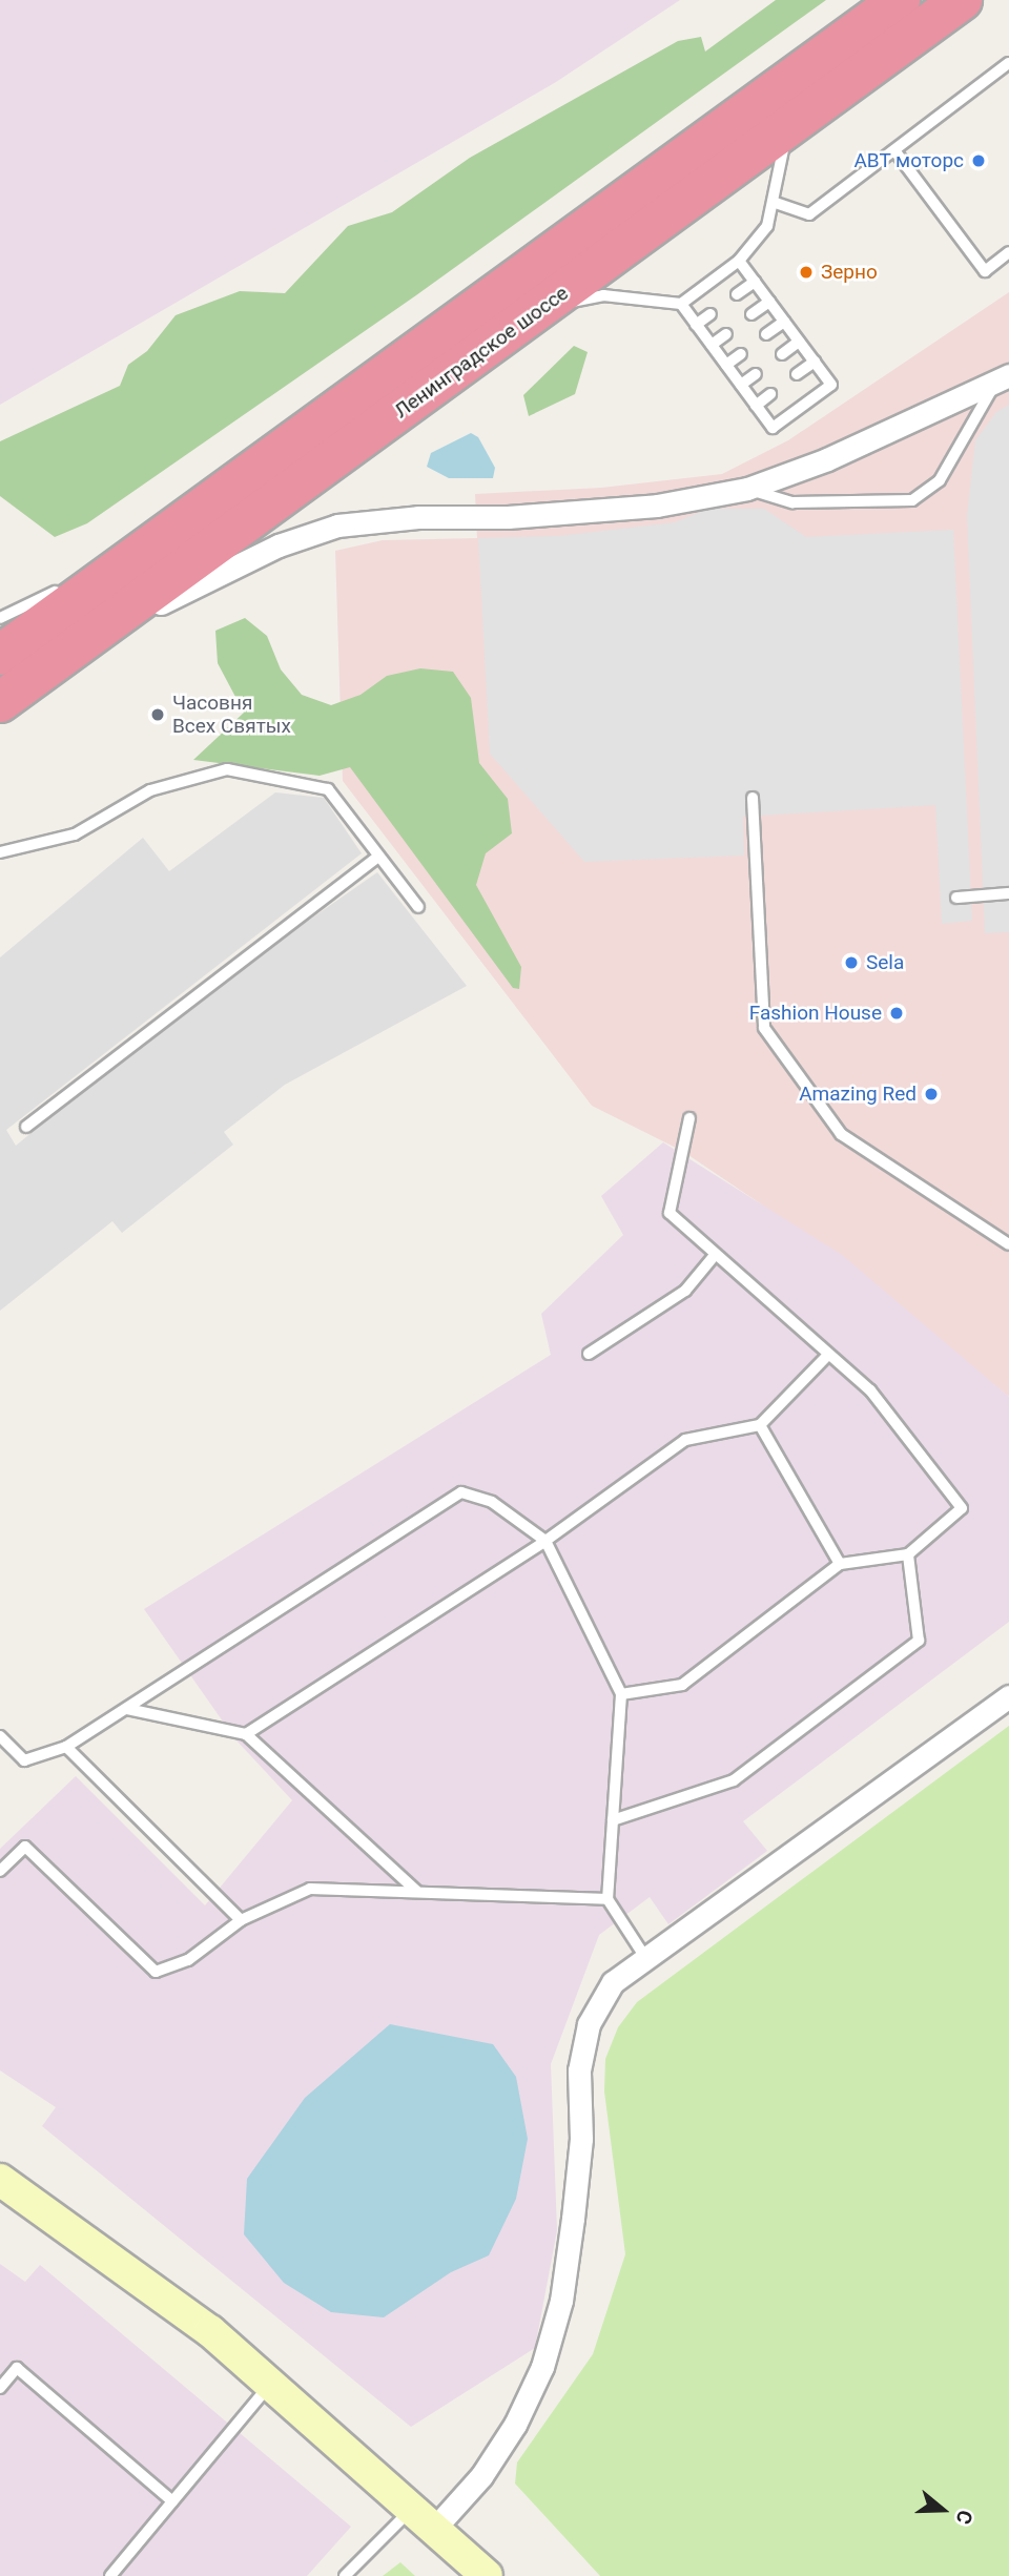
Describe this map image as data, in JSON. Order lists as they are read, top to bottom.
{
  "streets": {
    "highway": ["Ленинградское шоссе"]
  },
  "places": [
    "АВТ моторс",
    "Зерно",
    "Часовня Всех Святых",
    "Sela",
    "Fashion House",
    "Amazing Red"
  ],
  "north": "right"
}
